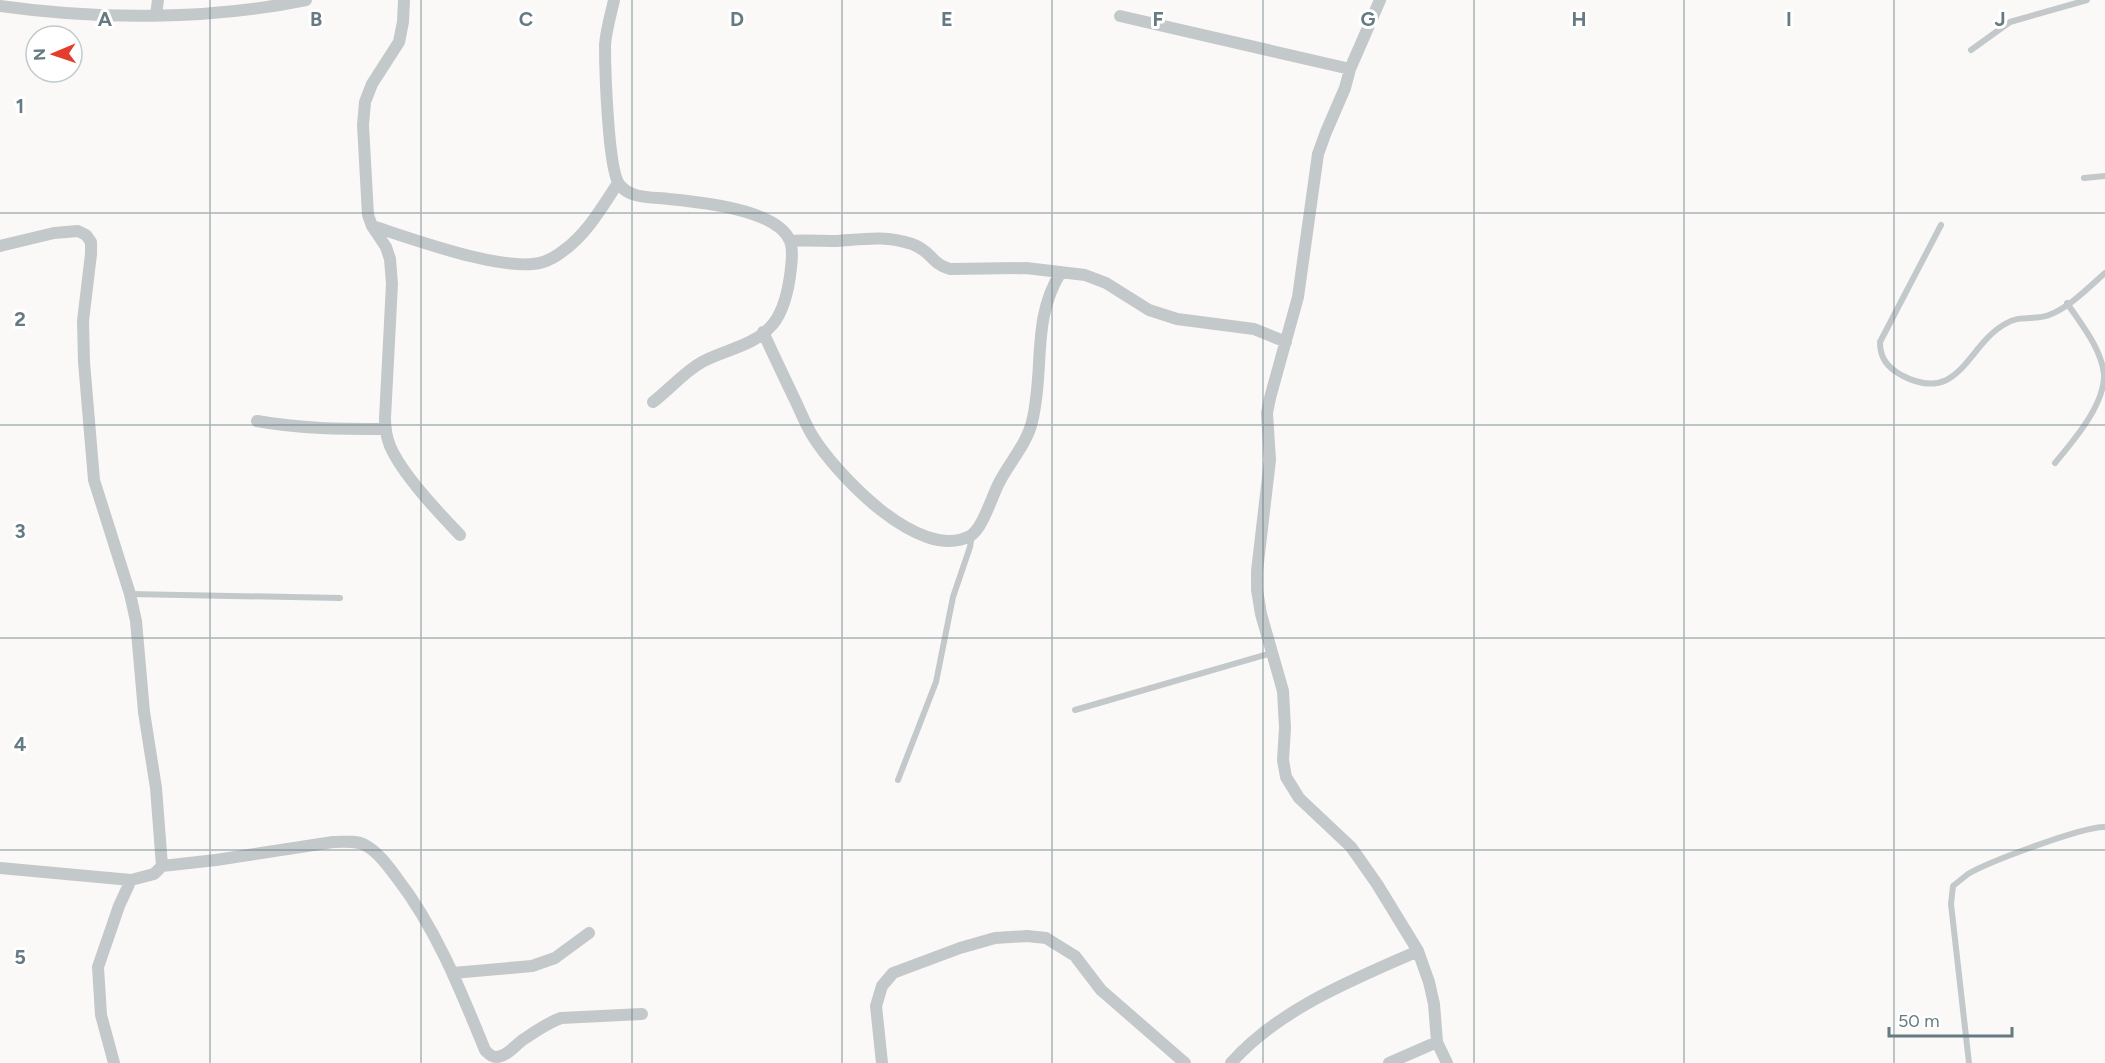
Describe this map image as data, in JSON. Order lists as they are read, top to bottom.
{
  "scale_bar": "50 m",
  "north": "left",
  "grid": {
    "columns": [
      "A",
      "B",
      "C",
      "D",
      "E",
      "F",
      "G",
      "H",
      "I",
      "J"
    ],
    "rows": [
      "1",
      "2",
      "3",
      "4",
      "5"
    ]
  }
}
